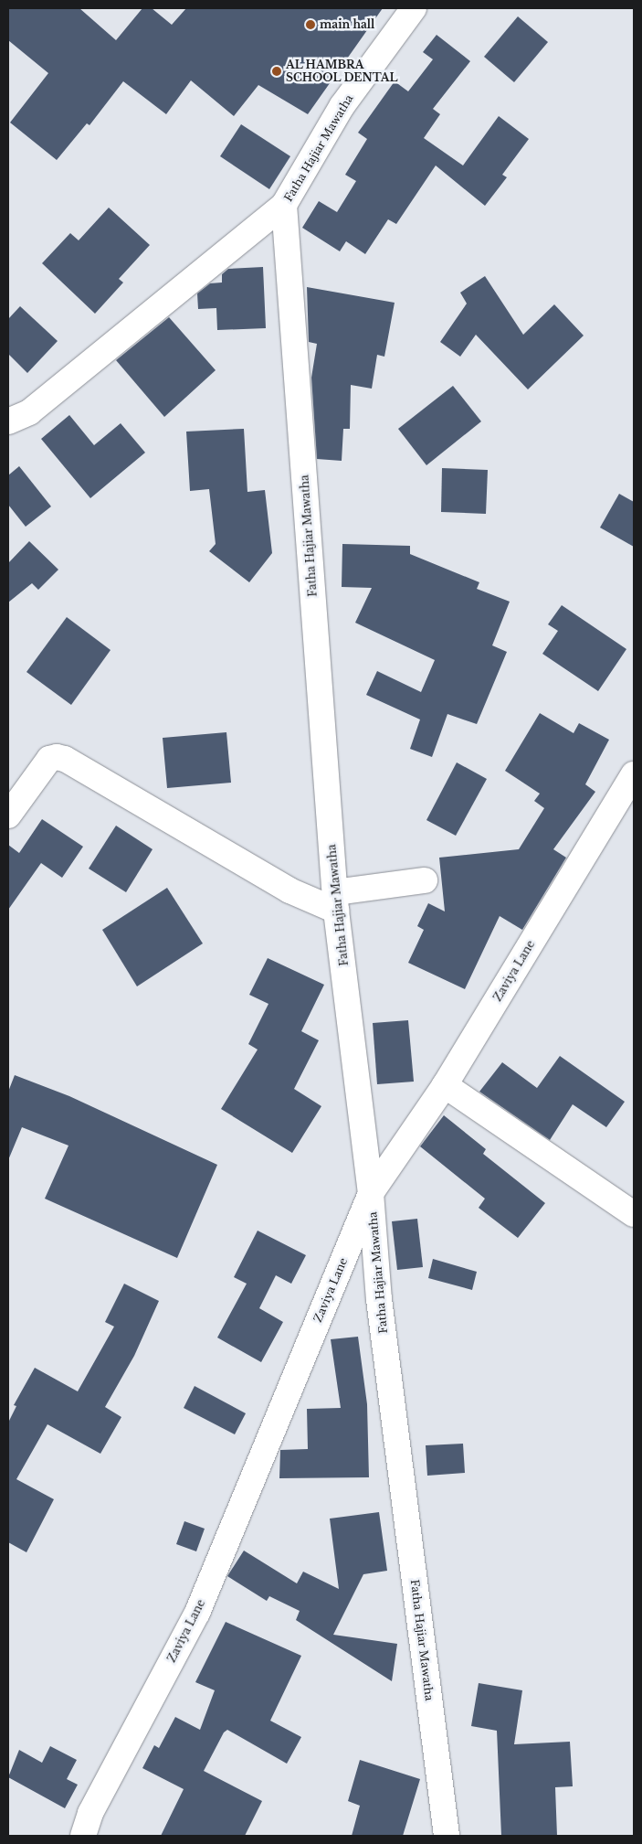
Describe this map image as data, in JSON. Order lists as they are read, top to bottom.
{
  "streets": {
    "street": ["Fatha Hajiar Mawatha", "Zaviya Lane"]
  },
  "crossings": [
    ["Fatha Hajiar Mawatha", "Zaviya Lane"]
  ],
  "places": ["main hall", "AL HAMBRA SCHOOL DENTAL"]
}
